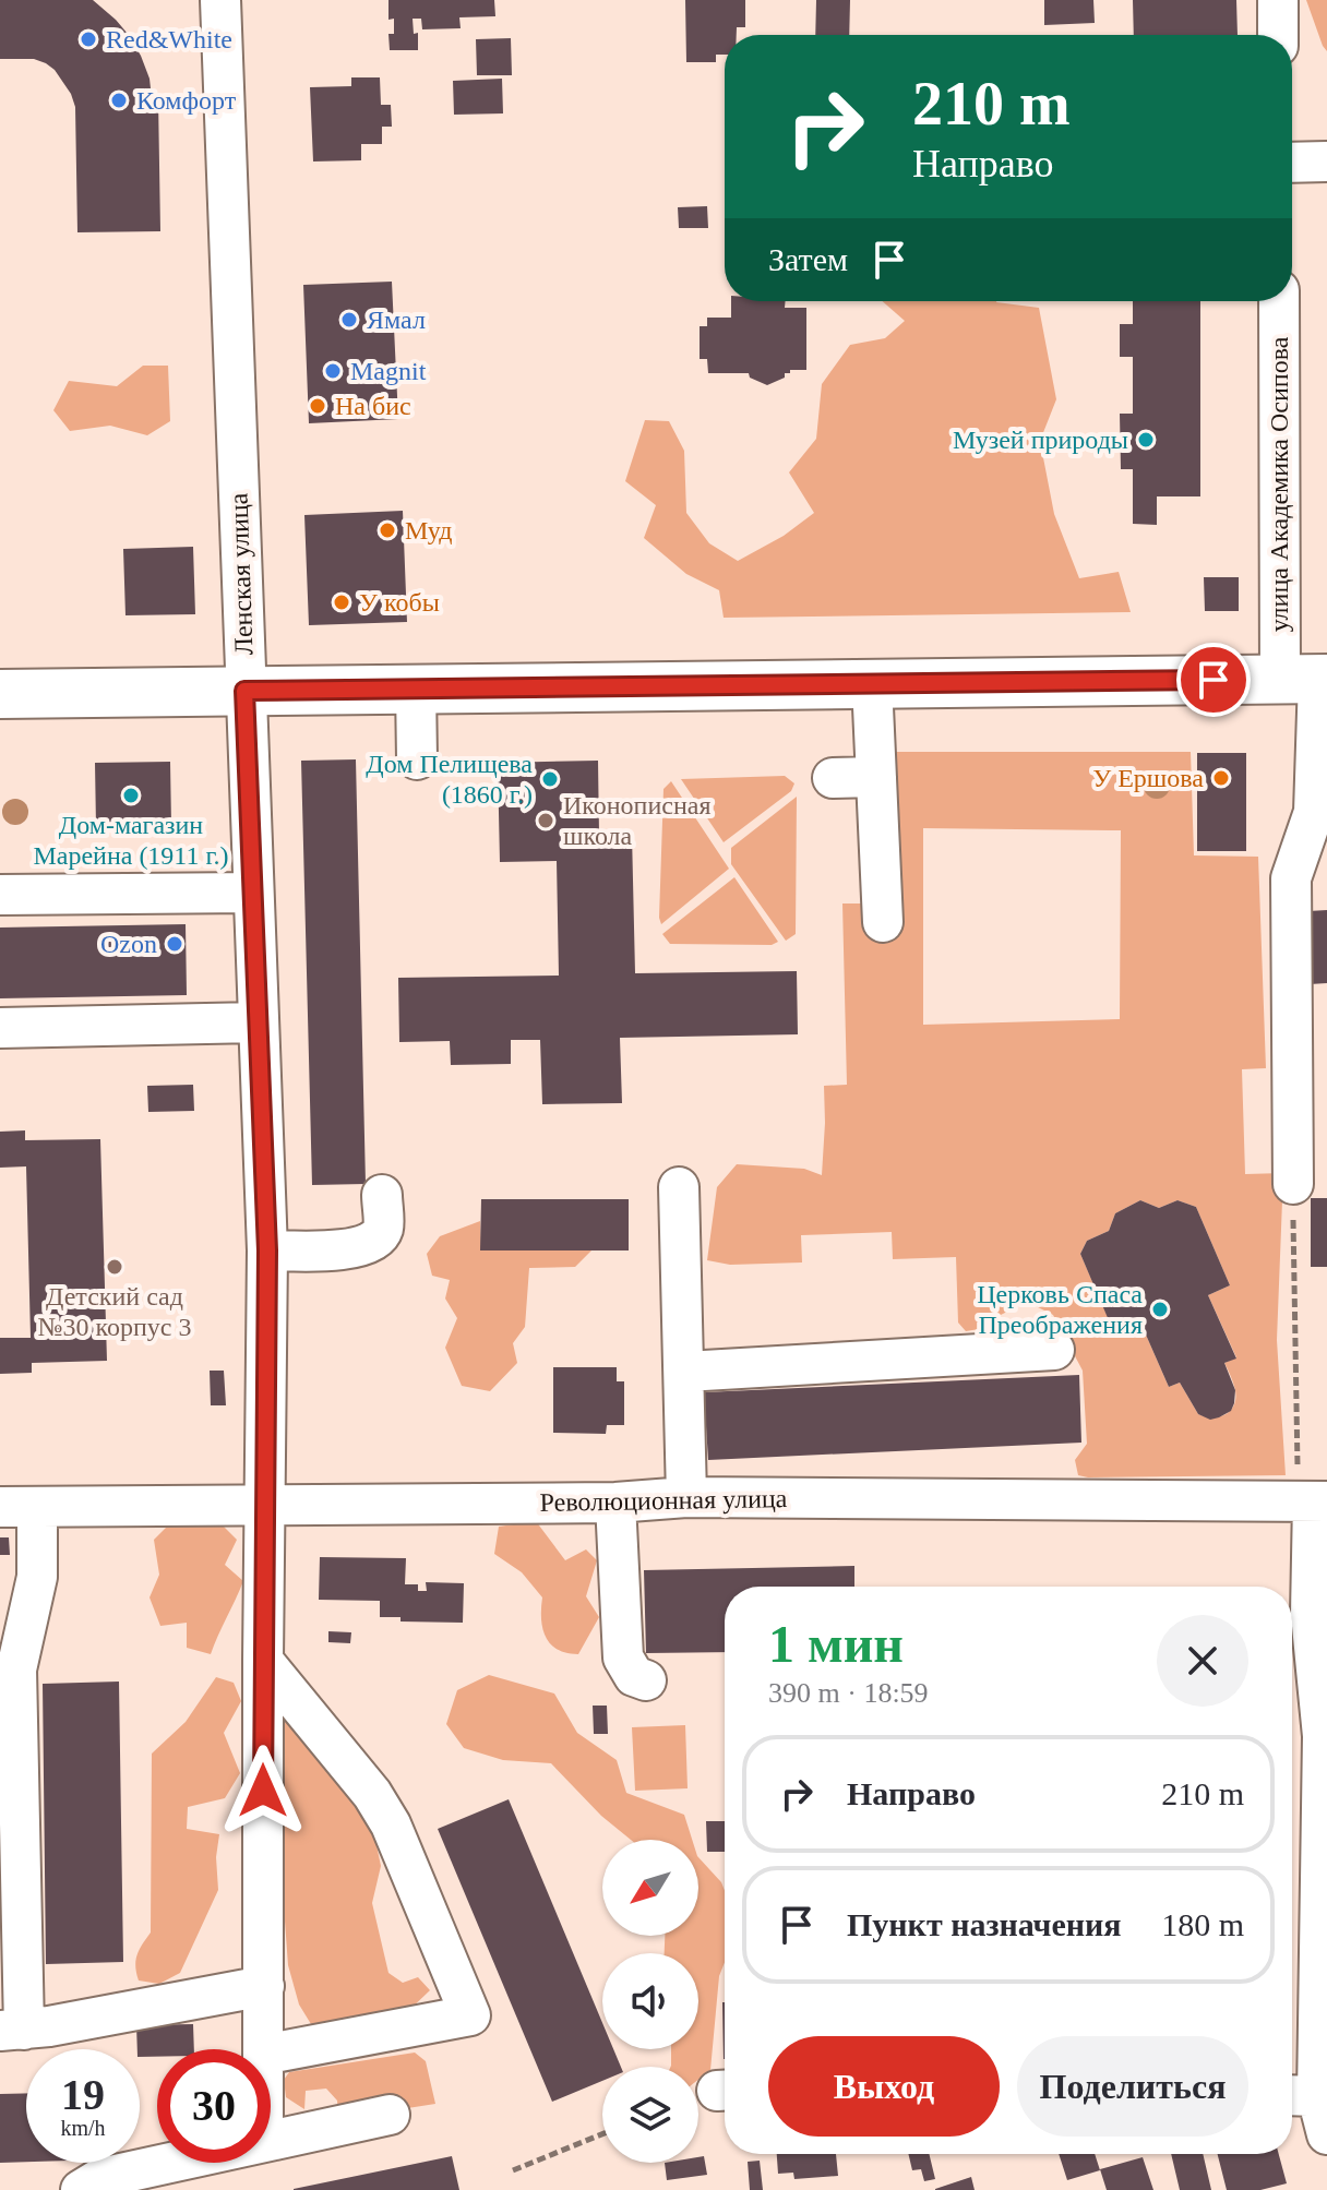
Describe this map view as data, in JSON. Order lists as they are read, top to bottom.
{
  "streets": {
    "street": ["улица Академика Осипова", "Ленская улица", "Революционная улица"]
  },
  "crossings": [
    ["Ленская улица", "Революционная улица"]
  ],
  "places": [
    "Red&White",
    "Комфорт",
    "Ямал",
    "Magnit",
    "На бис",
    "Музей природы",
    "Муд",
    "У кобы",
    "У Ершова",
    "Дом Пелищева (1860 г.)",
    "Дом-магазин Марейна (1911 г.)",
    "Иконописная школа",
    "Ozon",
    "Детский сад №30 корпус 3",
    "Церковь Спаса Преображения"
  ],
  "north": "bottom left",
  "page": {
    "turn": ["210 m", "Направо"],
    "then": "Затем",
    "heading": ["1 мин", "390 m · 18:59"],
    "list": [
      {
        "name": "Направо",
        "value": "210 m"
      },
      {
        "name": "Пункт назначения",
        "value": "180 m"
      }
    ],
    "buttons": ["Выход", "Поделиться"],
    "speed": "19 km/h",
    "limit": "30"
  }
}
